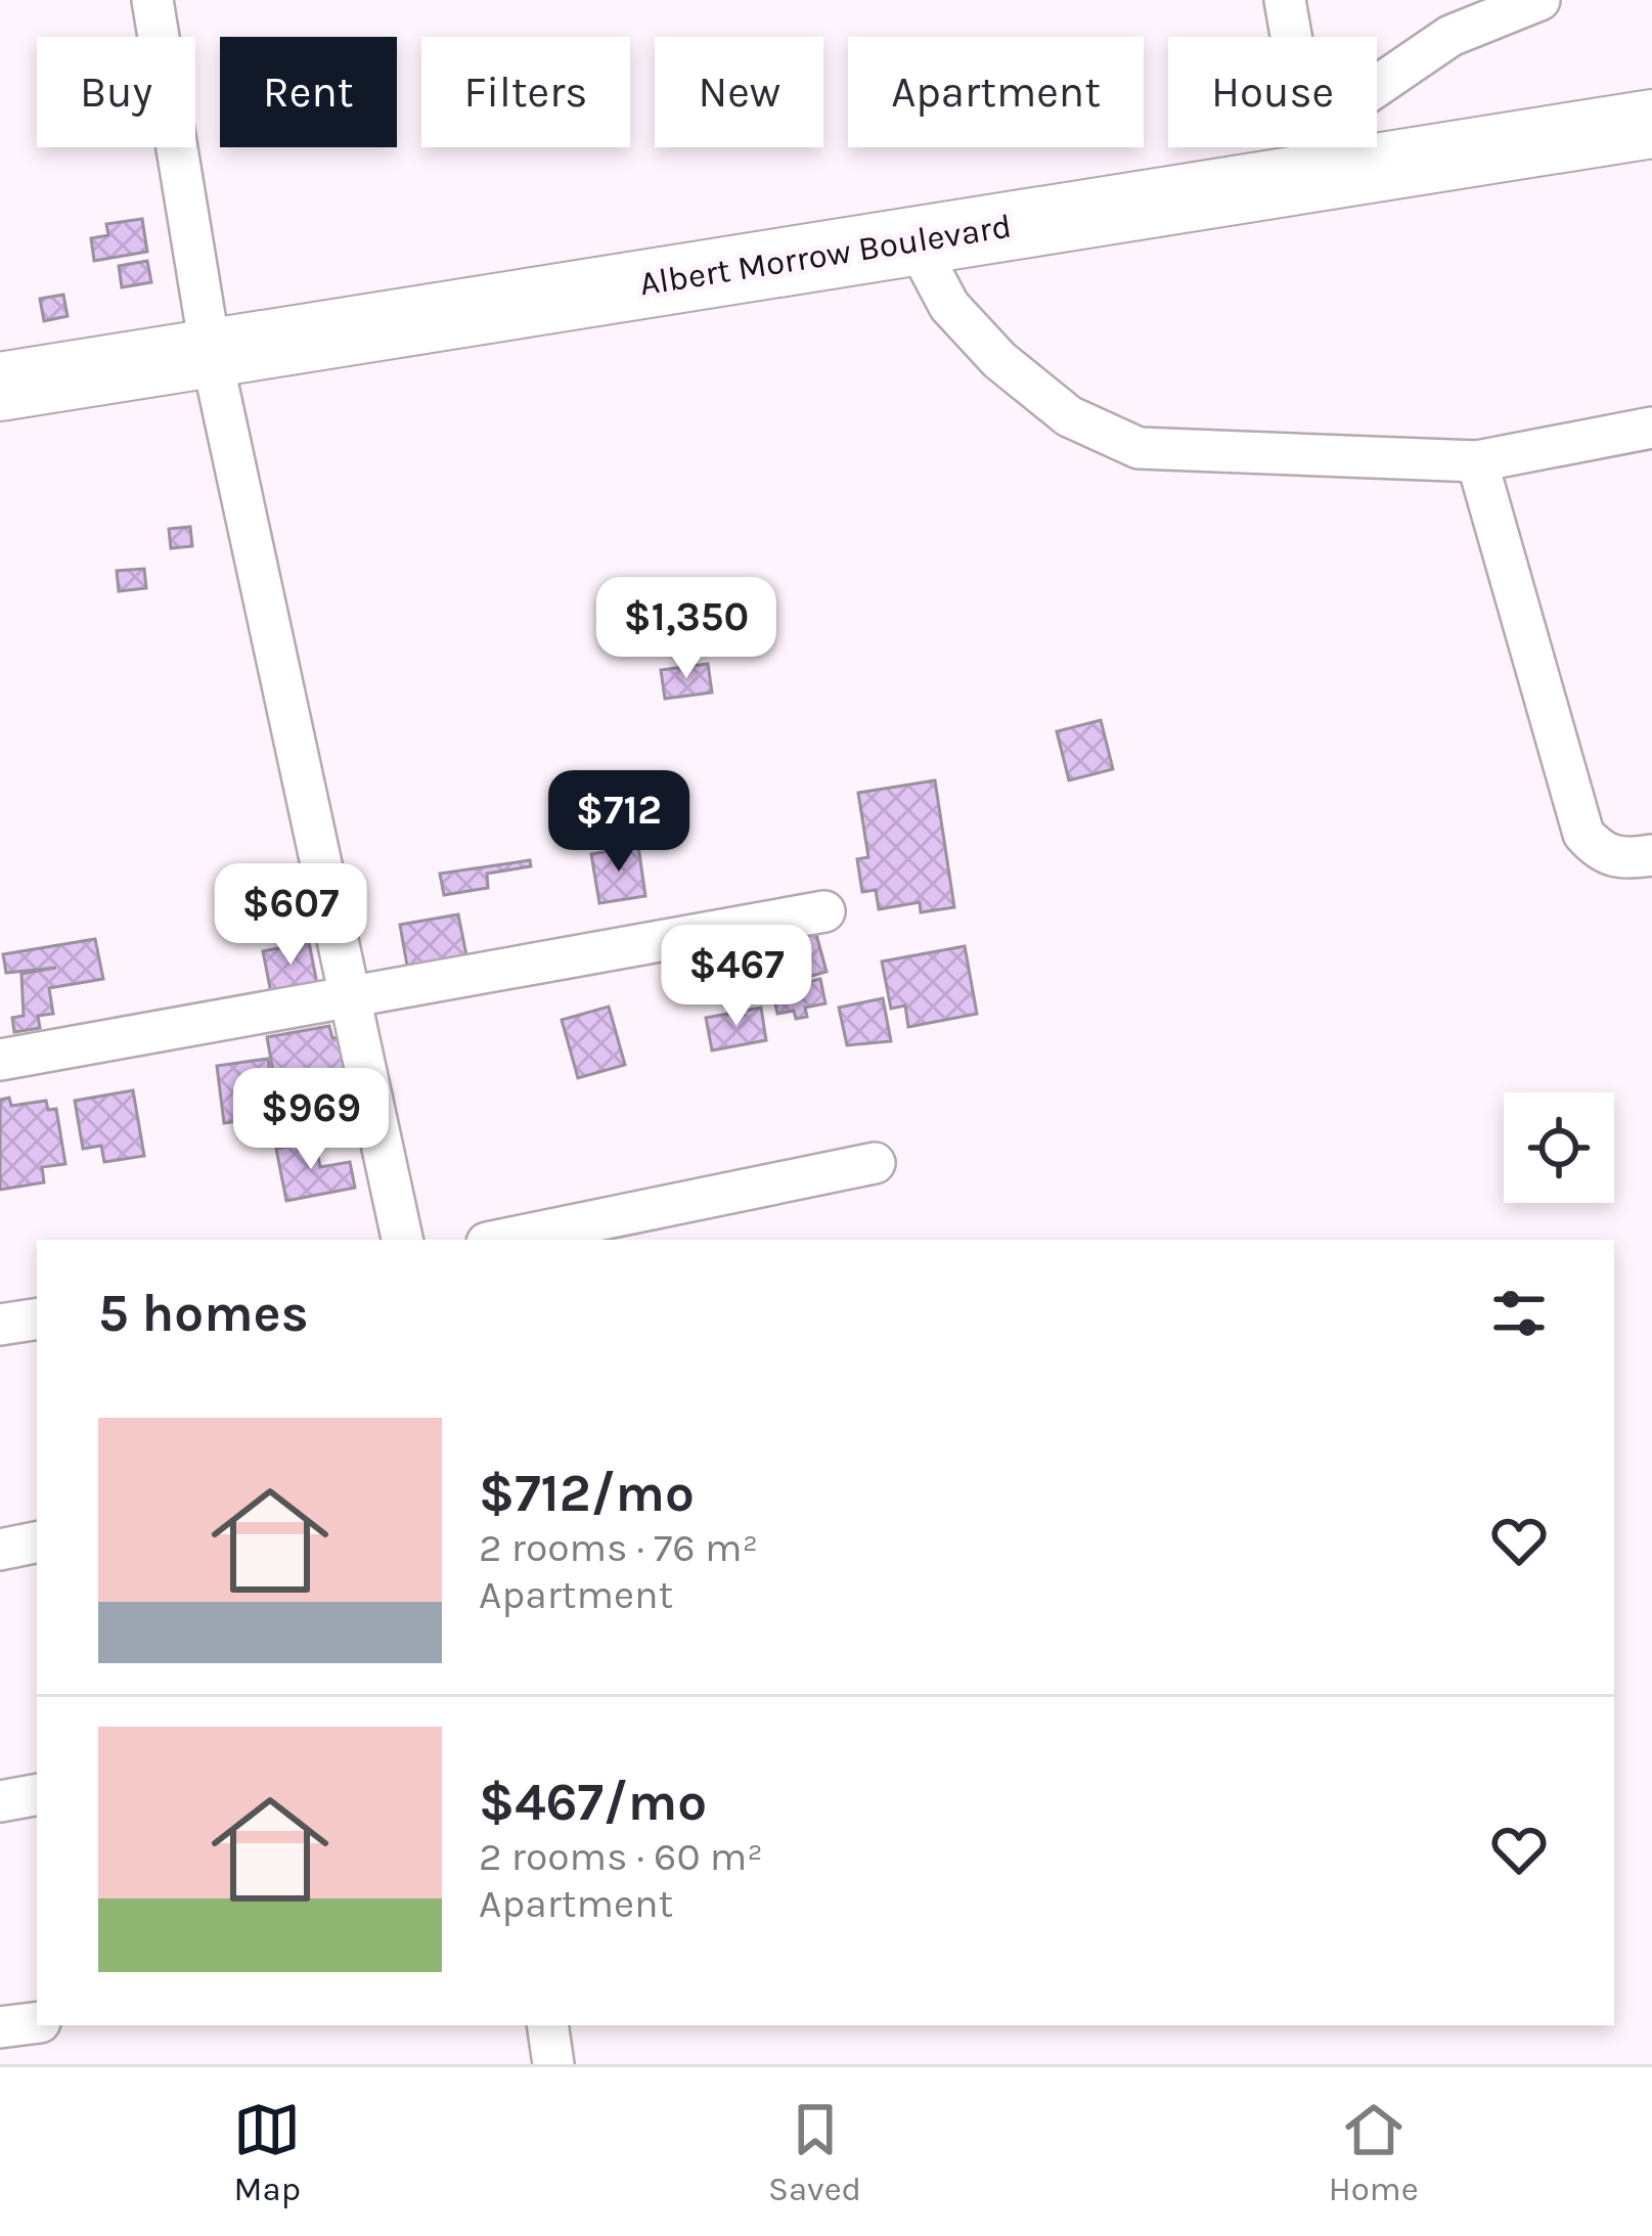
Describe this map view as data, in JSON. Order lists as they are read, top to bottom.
{
  "streets": {
    "highway": ["Albert Morrow Boulevard"]
  },
  "page": {
    "chip": [
      "Buy",
      "Rent",
      "Filters",
      "New",
      "Apartment",
      "House"
    ],
    "price": [
      "$1,350",
      "$712",
      "$607",
      "$467",
      "$969"
    ],
    "heading": "5 homes",
    "list": [
      {
        "name": "$712/mo",
        "note": "2 rooms · 76 m² · Apartment"
      },
      {
        "name": "$467/mo",
        "note": "2 rooms · 60 m² · Apartment"
      }
    ],
    "tabs": ["Map", "Saved", "Home"]
  }
}
